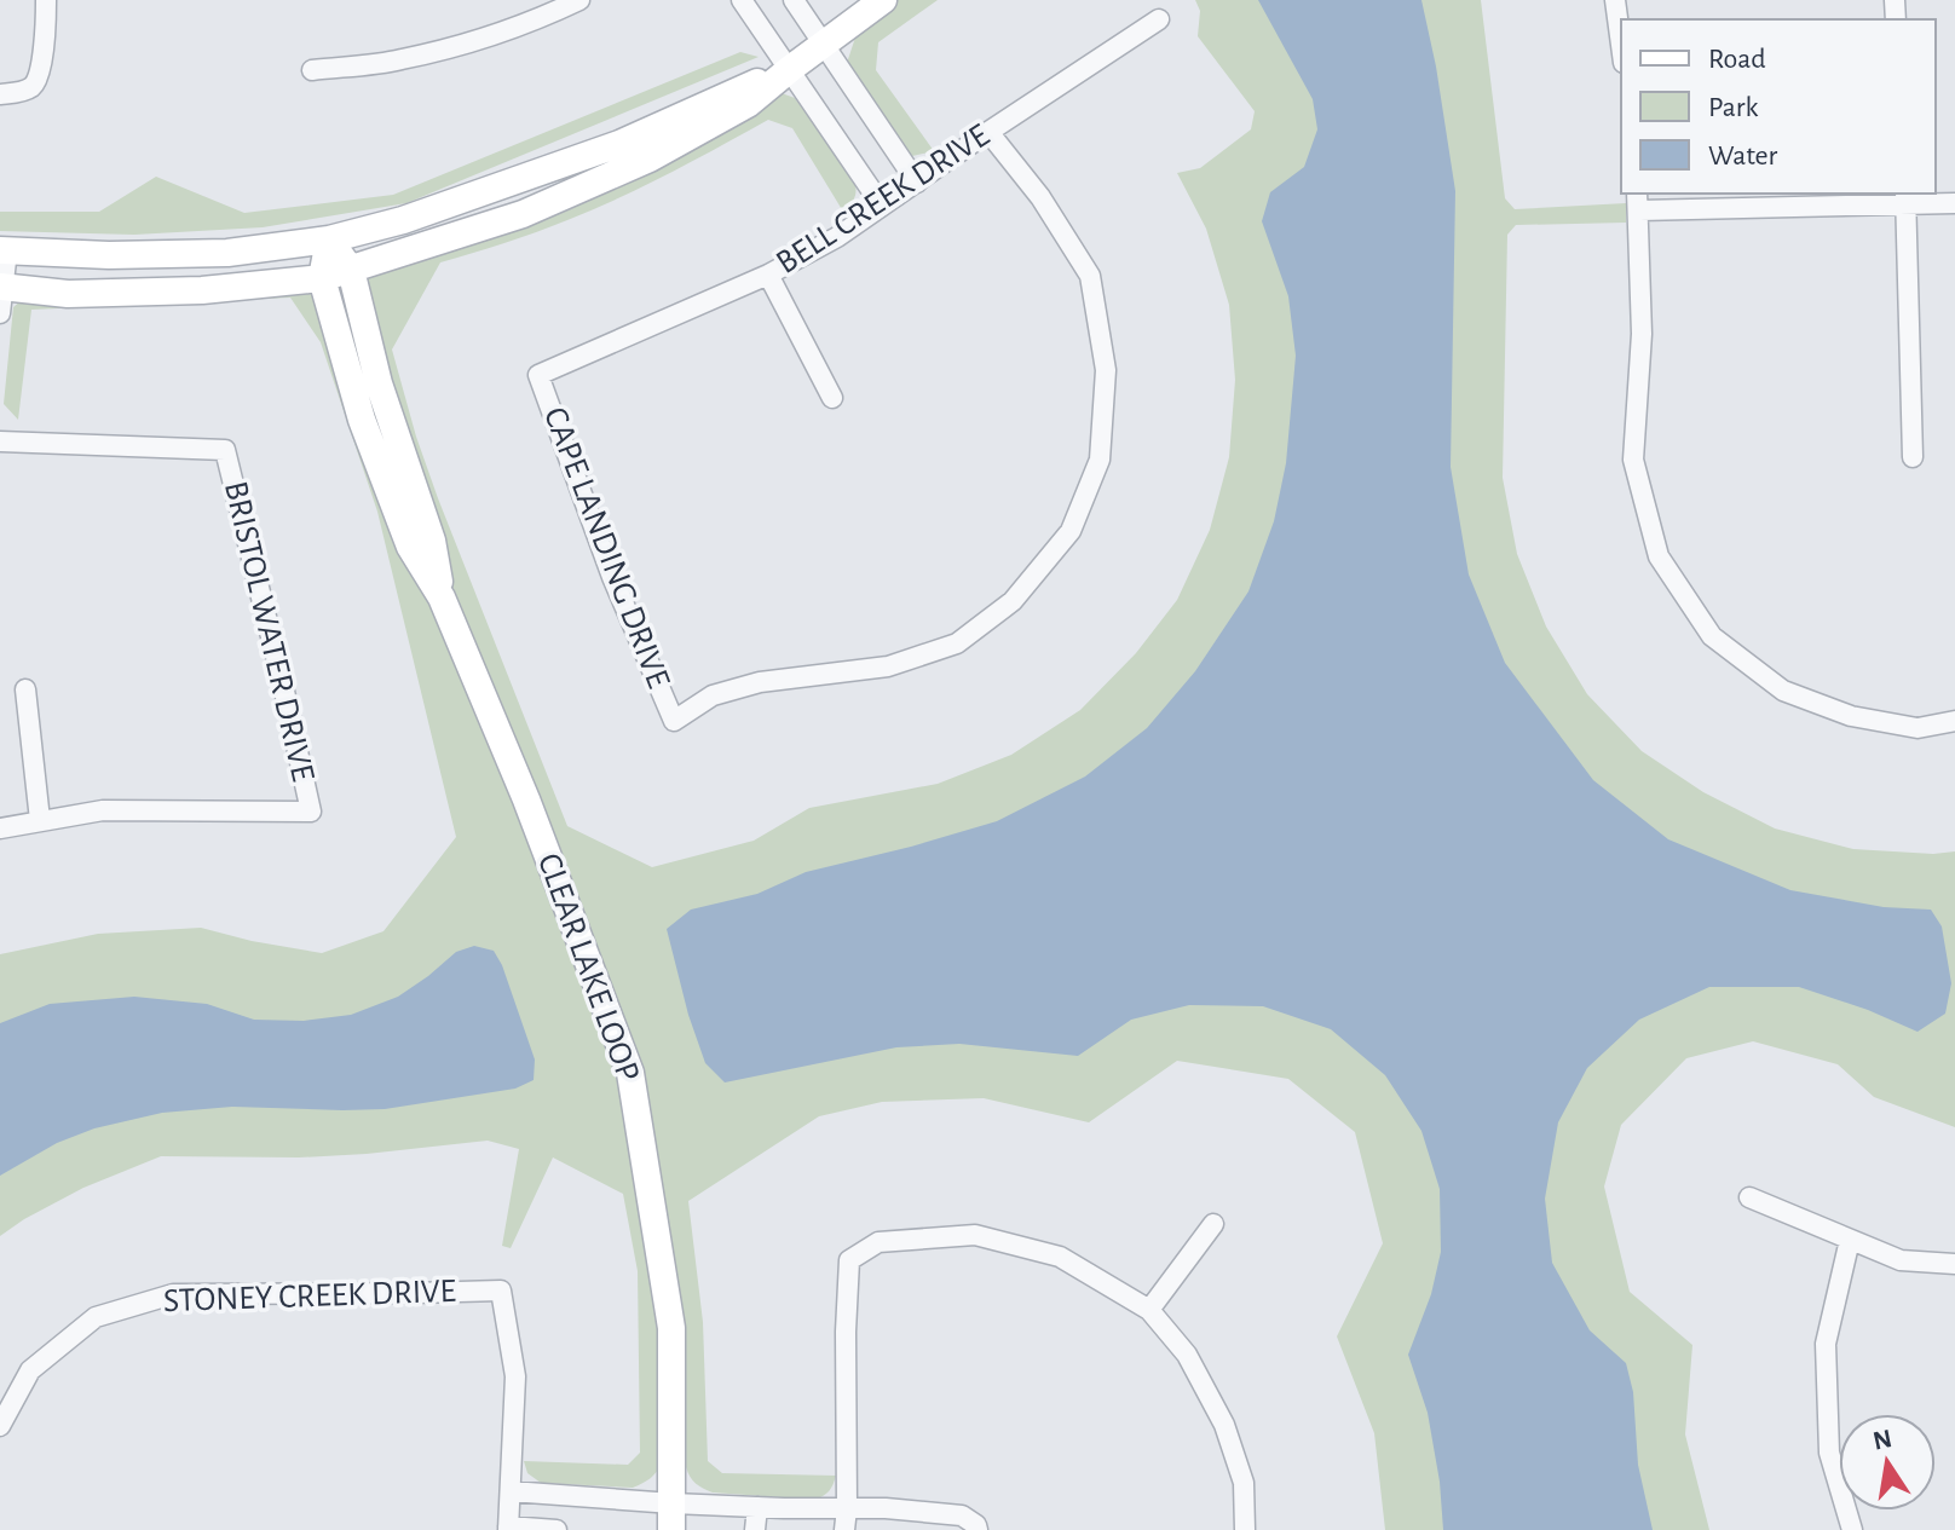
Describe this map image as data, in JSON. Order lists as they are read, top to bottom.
{
  "streets": {
    "street": [
      "BELL CREEK DRIVE",
      "CAPE LANDING DRIVE",
      "BRISTOL WATER DRIVE",
      "CLEAR LAKE LOOP",
      "STONEY CREEK DRIVE"
    ]
  },
  "crossings": [
    ["BELL CREEK DRIVE", "CAPE LANDING DRIVE"]
  ],
  "legend": ["Road", "Park", "Water"],
  "north": "top"
}
